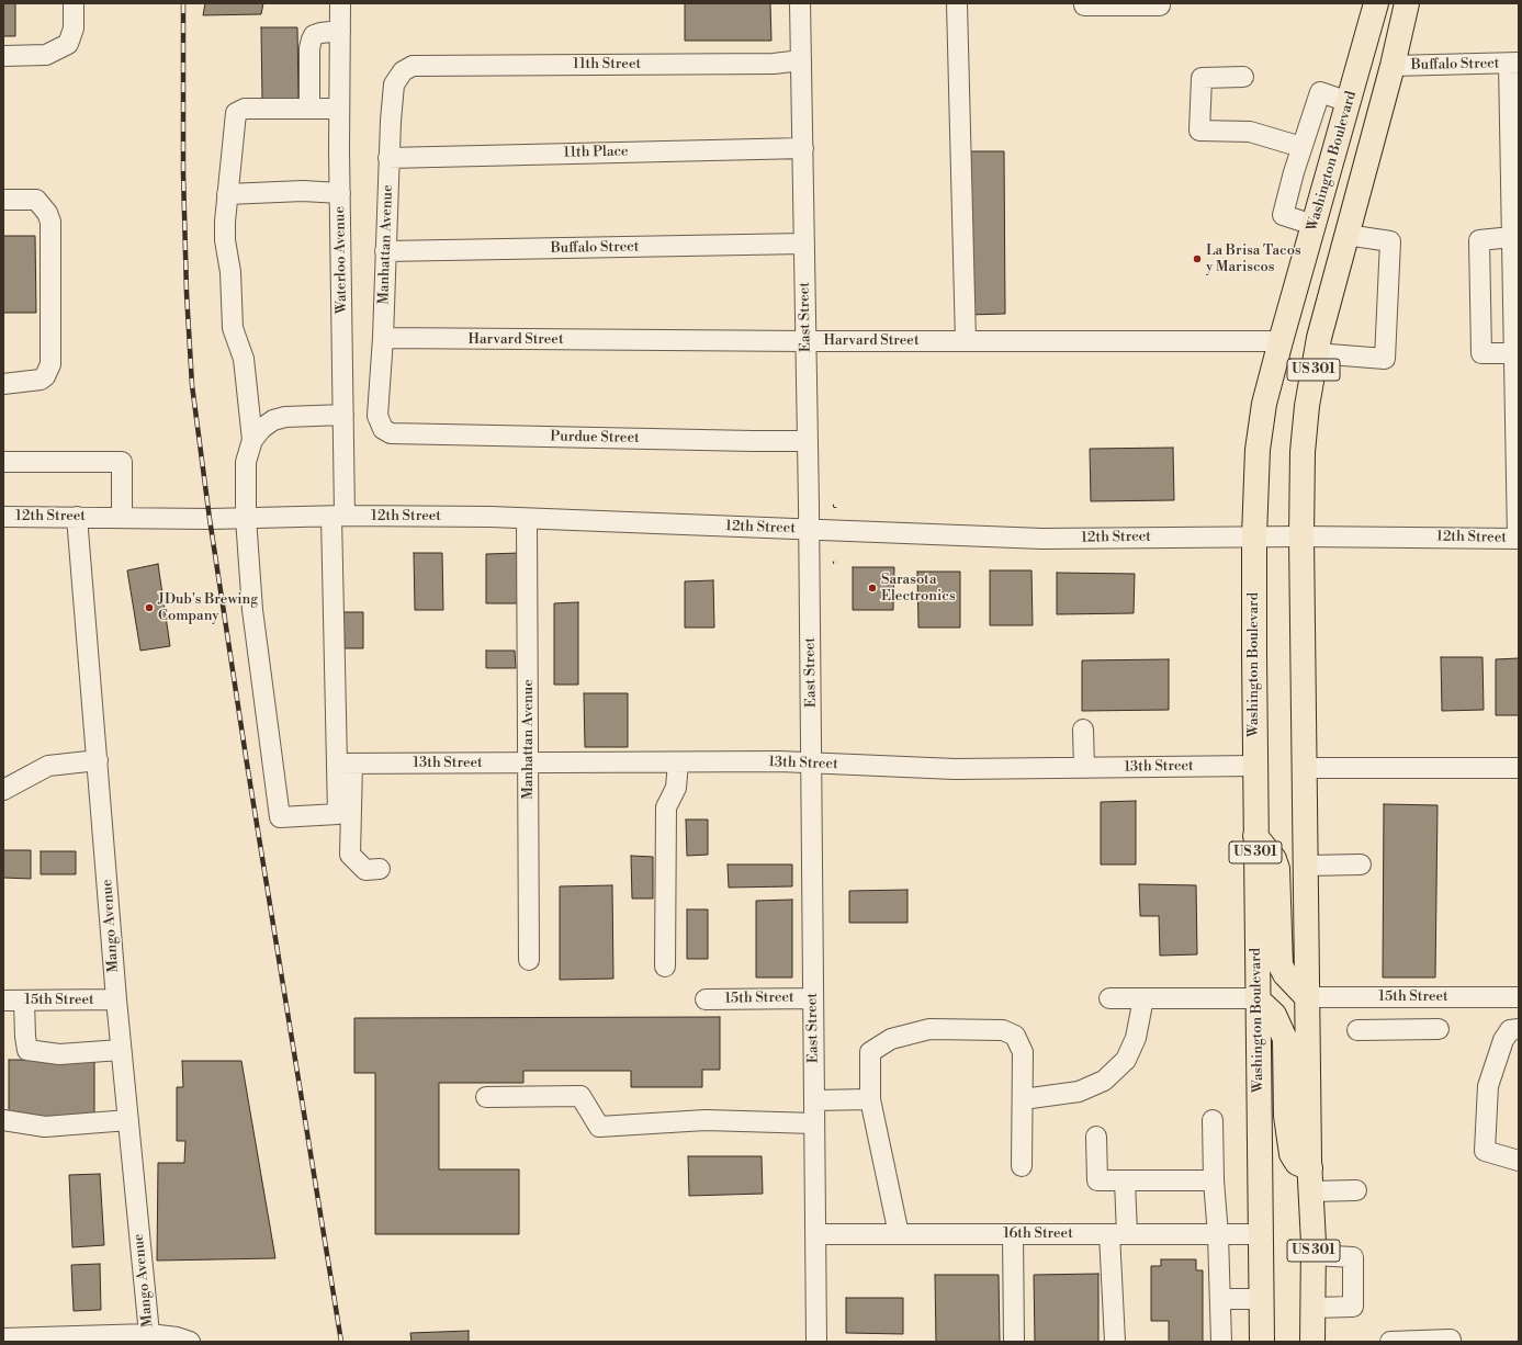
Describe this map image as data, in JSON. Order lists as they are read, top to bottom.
{
  "streets": {
    "main road": ["Washington Boulevard", "US 301"],
    "street": [
      "11th Street",
      "Buffalo Street",
      "11th Place",
      "Manhattan Avenue",
      "Waterloo Avenue",
      "East Street",
      "Harvard Street",
      "Purdue Street",
      "12th Street",
      "13th Street",
      "Mango Avenue",
      "15th Street",
      "16th Street"
    ]
  },
  "crossings": [
    ["11th Street", "Manhattan Avenue"],
    ["11th Street", "East Street"],
    ["Buffalo Street", "Manhattan Avenue"],
    ["Buffalo Street", "East Street"],
    ["Buffalo Street", "US 301"],
    ["11th Place", "Manhattan Avenue"],
    ["11th Place", "East Street"],
    ["Washington Boulevard", "Harvard Street"],
    ["Washington Boulevard", "12th Street"],
    ["Washington Boulevard", "13th Street"],
    ["Washington Boulevard", "16th Street"],
    ["Manhattan Avenue", "Harvard Street"],
    ["Manhattan Avenue", "Purdue Street"],
    ["Manhattan Avenue", "12th Street"],
    ["Manhattan Avenue", "13th Street"],
    ["Waterloo Avenue", "12th Street"],
    ["Waterloo Avenue", "13th Street"],
    ["East Street", "Harvard Street"],
    ["East Street", "Purdue Street"],
    ["East Street", "12th Street"],
    ["East Street", "13th Street"],
    ["East Street", "15th Street"],
    ["East Street", "16th Street"],
    ["US 301", "12th Street"],
    ["US 301", "15th Street"],
    ["12th Street", "Mango Avenue"],
    ["Mango Avenue", "15th Street"]
  ],
  "places": ["La Brisa Tacos y Mariscos", "Sarasota Electronics", "JDub's Brewing Company"]
}
